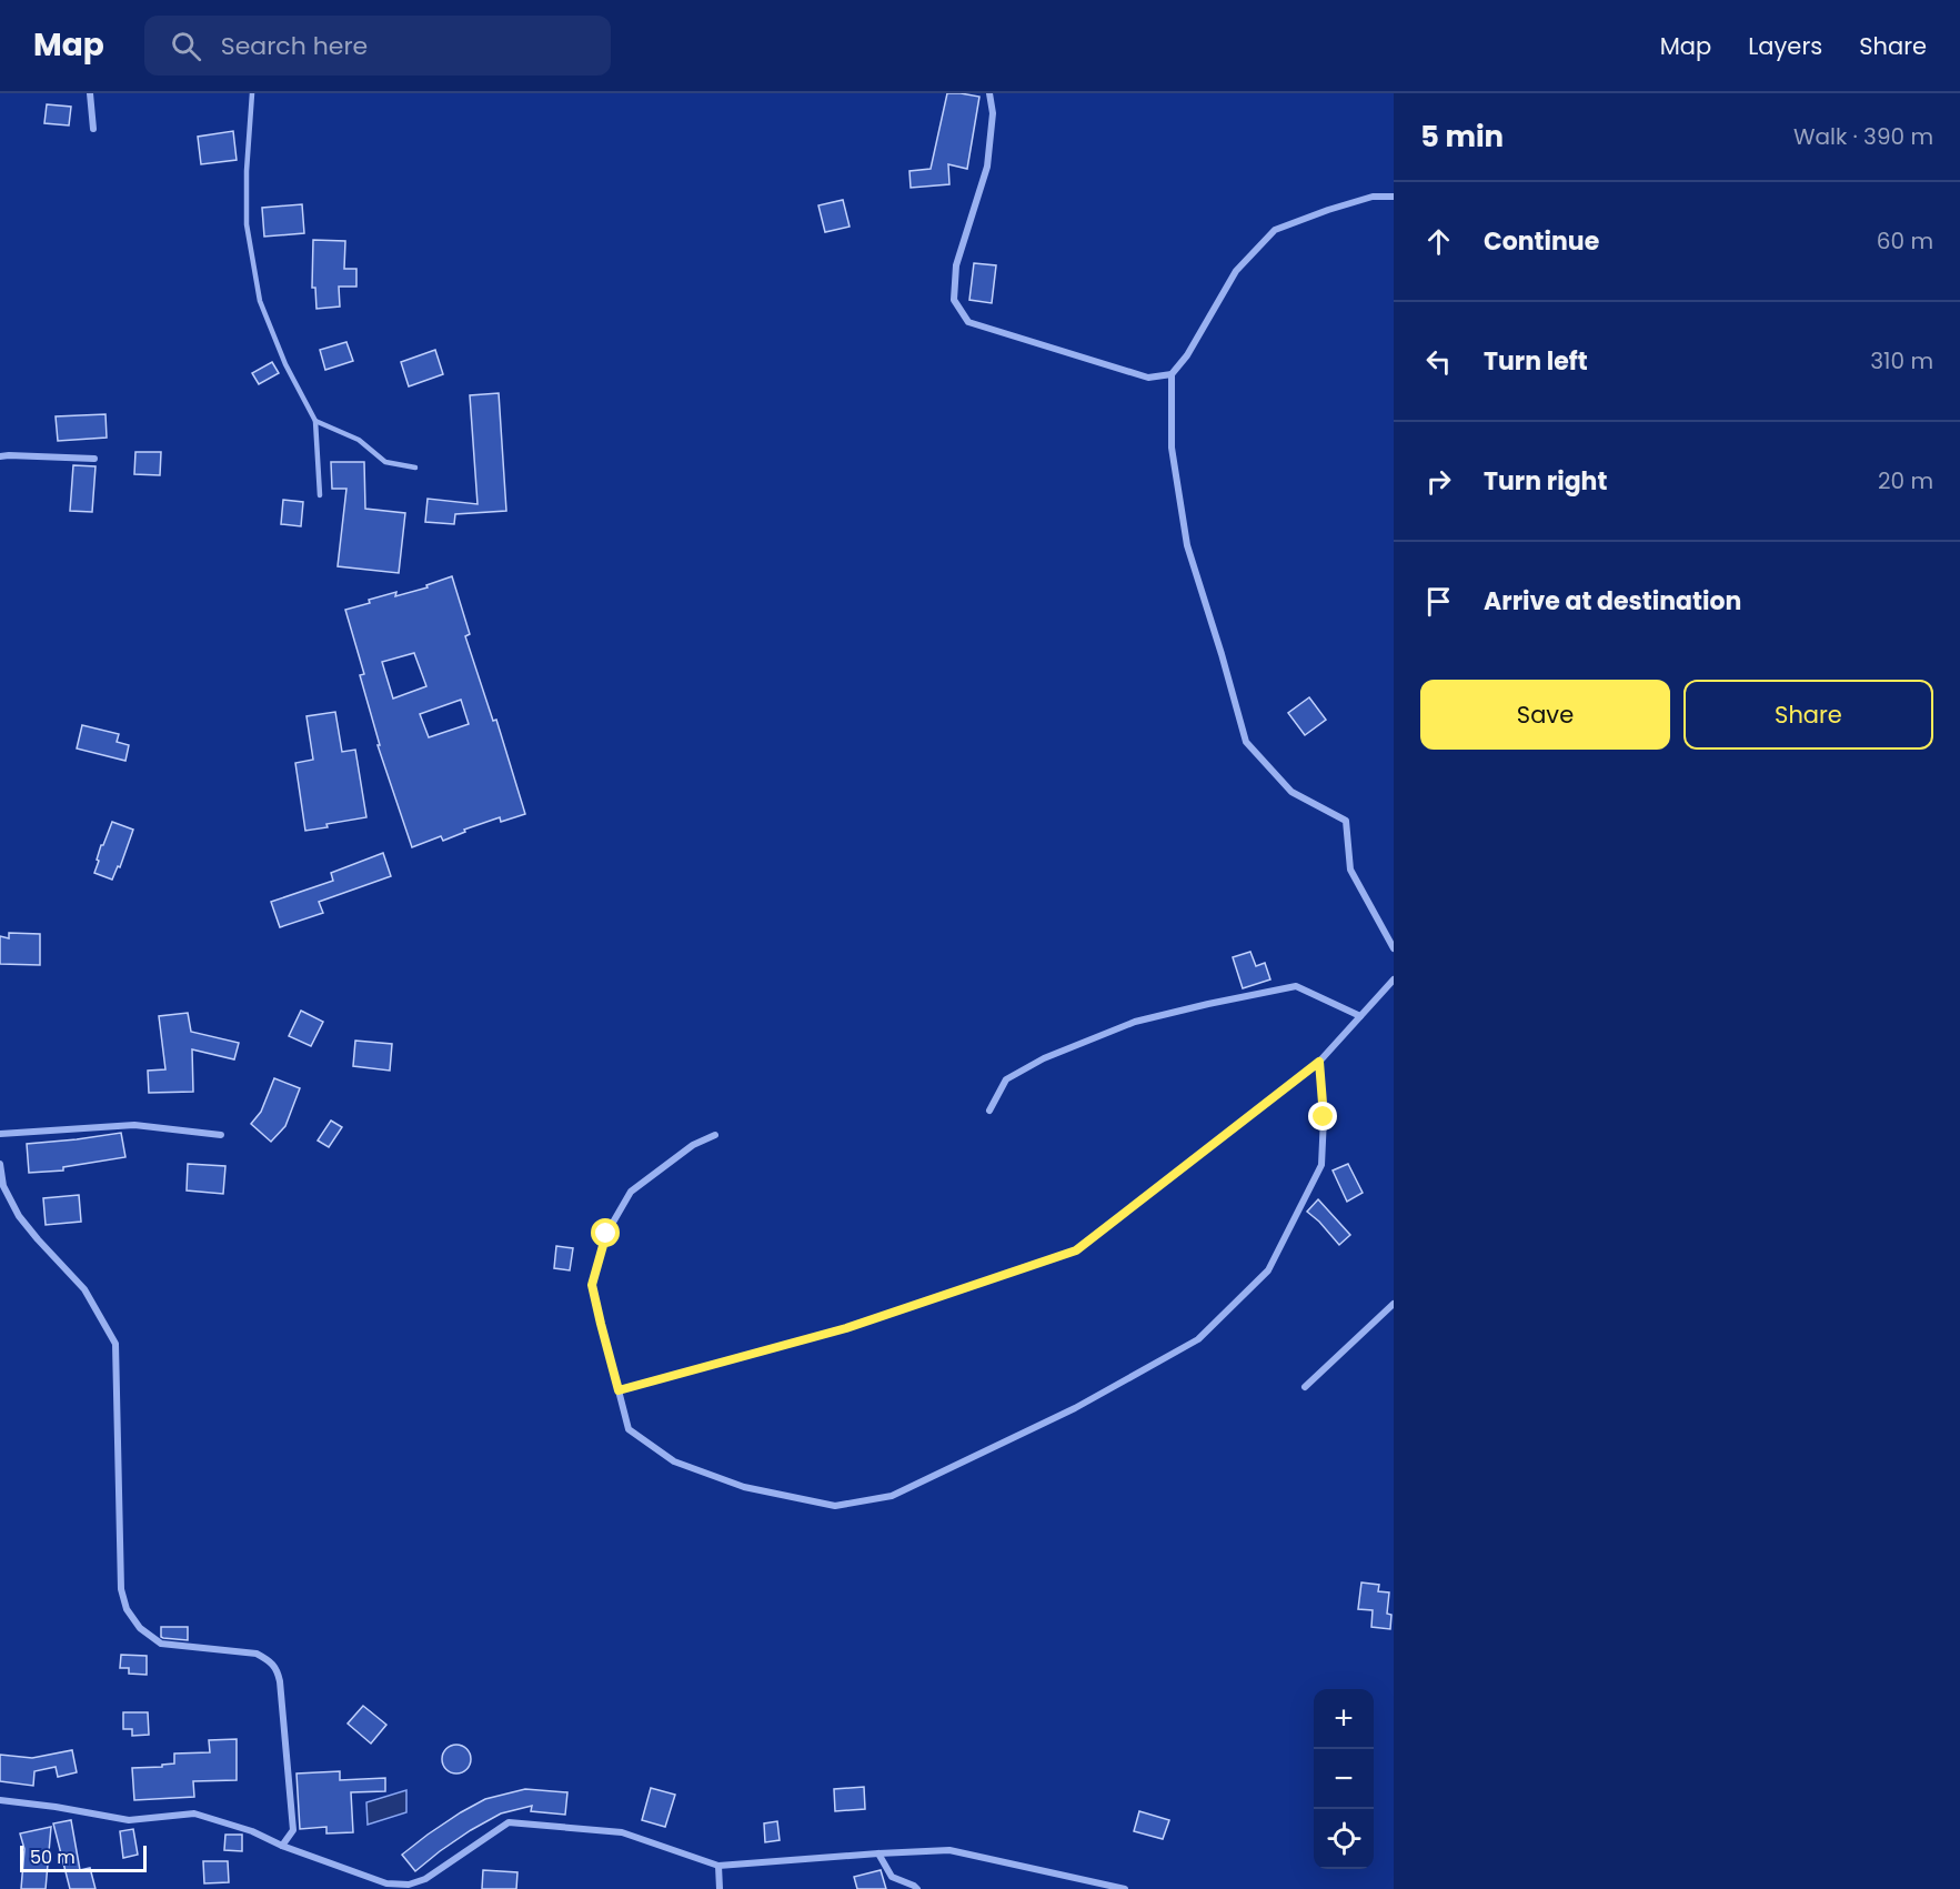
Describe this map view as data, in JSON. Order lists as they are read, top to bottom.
{
  "scale_bar": "50 m",
  "page": {
    "header": "Map",
    "search": "Search here",
    "nav": ["Map", "Layers", "Share"],
    "heading": ["5 min", "Walk · 390 m"],
    "list": [
      ["Continue", "60 m"],
      ["Turn left", "310 m"],
      ["Turn right", "20 m"],
      "Arrive at destination"
    ],
    "buttons": ["Save", "Share"],
    "map_buttons": ["+", "−"],
    "scale": "50 m"
  }
}
